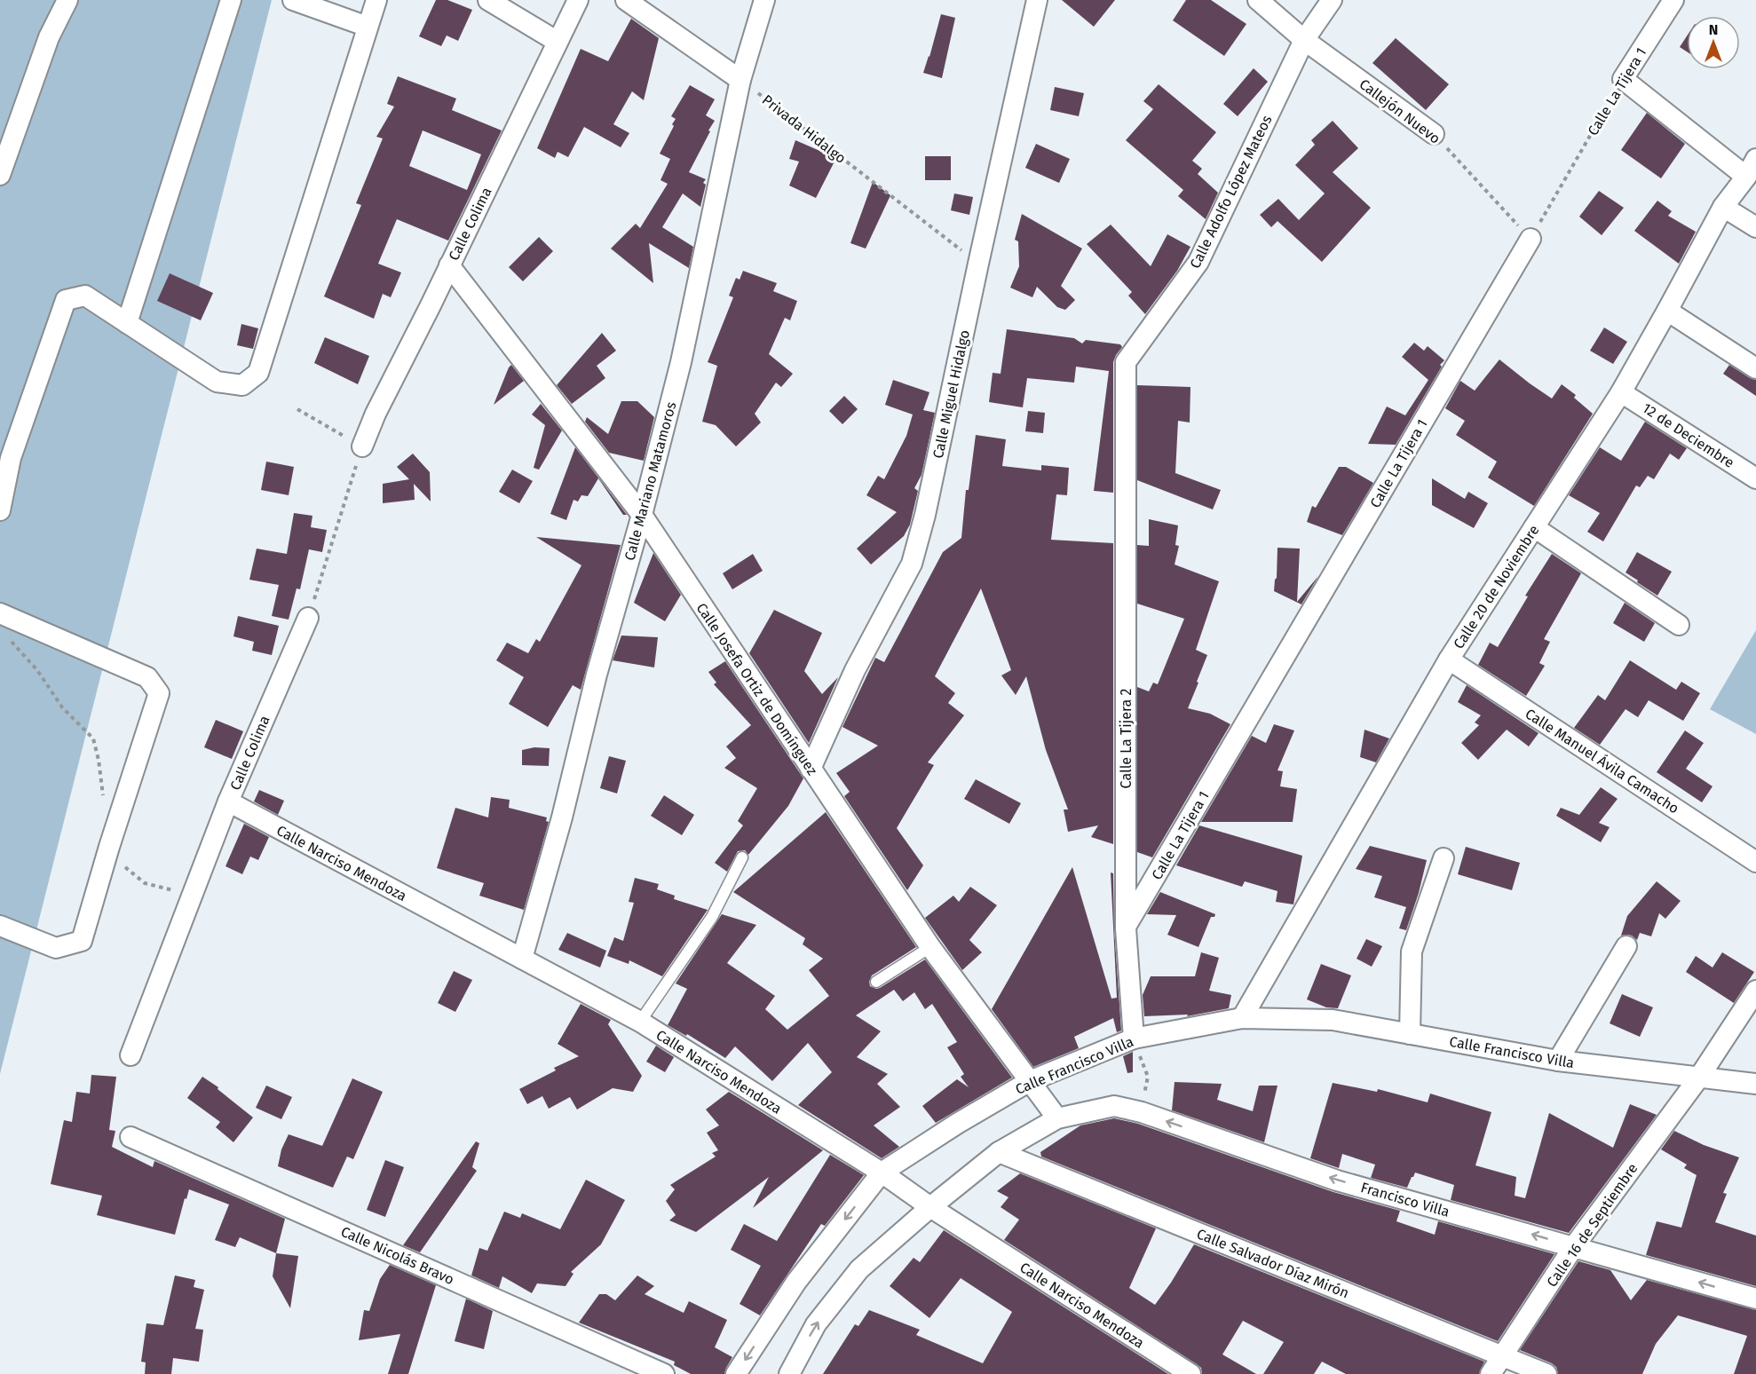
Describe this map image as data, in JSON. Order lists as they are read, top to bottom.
{
  "streets": {
    "street": [
      "Calle La Tijera 1",
      "Callejón Nuevo",
      "Calle Adolfo López Mateos",
      "Calle Colima",
      "Calle Miguel Hidalgo",
      "12 de Deciembre",
      "Calle Mariano Matamoros",
      "Calle 20 de Noviembre",
      "Calle Josefa Ortiz de Domínguez",
      "Calle La Tijera 2",
      "Calle Manuel Ávila Camacho",
      "Calle Narciso Mendoza",
      "Calle Francisco Villa",
      "Francisco Villa",
      "Calle 16 de Septiembre",
      "Calle Nicolás Bravo",
      "Calle Salvador Díaz Mirón"
    ],
    "path": ["Privada Hidalgo"]
  },
  "crossings": [
    ["Calle La Tijera 1", "Callejón Nuevo"],
    ["Calle La Tijera 1", "Calle La Tijera 2"],
    ["Callejón Nuevo", "Calle Adolfo López Mateos"],
    ["Privada Hidalgo", "Calle Miguel Hidalgo"],
    ["Privada Hidalgo", "Calle Mariano Matamoros"],
    ["Calle Adolfo López Mateos", "Calle La Tijera 2"],
    ["Calle Colima", "Calle Josefa Ortiz de Domínguez"],
    ["Calle Colima", "Calle Narciso Mendoza"],
    ["Calle Miguel Hidalgo", "Calle Josefa Ortiz de Domínguez"],
    ["12 de Deciembre", "Calle 20 de Noviembre"],
    ["Calle Mariano Matamoros", "Calle Josefa Ortiz de Domínguez"],
    ["Calle Mariano Matamoros", "Calle Narciso Mendoza"],
    ["Calle 20 de Noviembre", "Calle Manuel Ávila Camacho"],
    ["Calle 20 de Noviembre", "Calle Francisco Villa"],
    ["Calle Josefa Ortiz de Domínguez", "Calle Francisco Villa"],
    ["Calle Josefa Ortiz de Domínguez", "Francisco Villa"],
    ["Calle La Tijera 2", "Calle Francisco Villa"],
    ["Calle Narciso Mendoza", "Calle Francisco Villa"],
    ["Calle Francisco Villa", "Calle 16 de Septiembre"],
    ["Francisco Villa", "Calle 16 de Septiembre"],
    ["Calle 16 de Septiembre", "Calle Salvador Díaz Mirón"]
  ],
  "one_way": ["Francisco Villa"],
  "north": "top"
}
